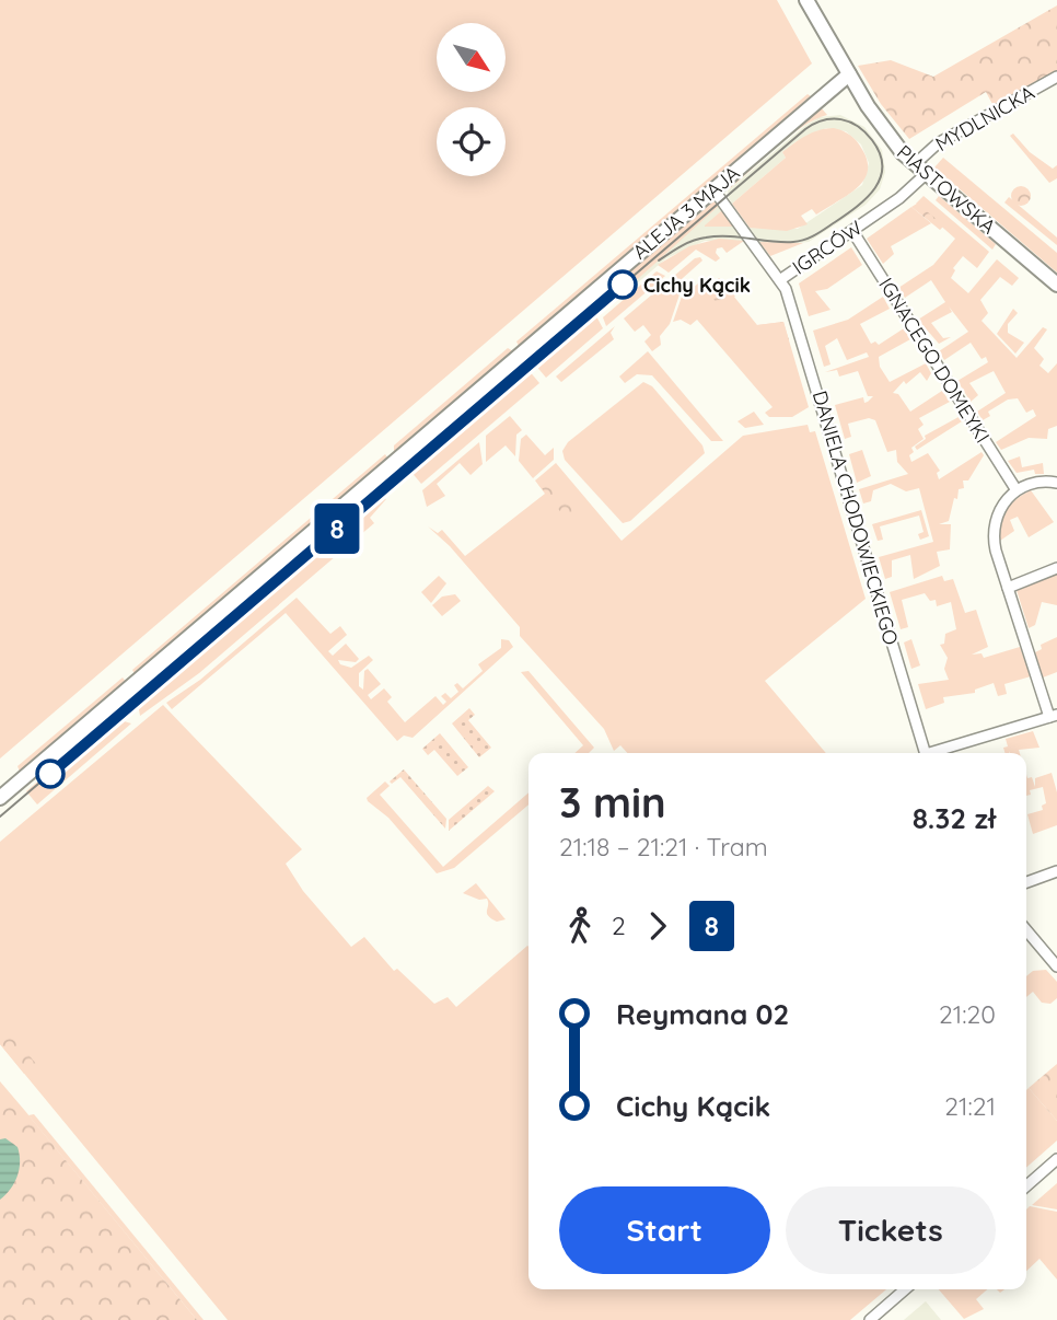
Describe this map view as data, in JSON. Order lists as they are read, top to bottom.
{
  "streets": {
    "street": [
      "MYDLNICKA",
      "PIASTOWSKA",
      "ALEJA 3 MAJA",
      "IGRCÓW",
      "IGNACEGO DOMEYKI",
      "DANIELA CHODOWIECKIEGO"
    ]
  },
  "crossings": [
    ["MYDLNICKA", "PIASTOWSKA"],
    ["MYDLNICKA", "IGRCÓW"],
    ["PIASTOWSKA", "ALEJA 3 MAJA"],
    ["PIASTOWSKA", "IGRCÓW"],
    ["ALEJA 3 MAJA", "IGRCÓW"],
    ["IGRCÓW", "IGNACEGO DOMEYKI"],
    ["IGRCÓW", "DANIELA CHODOWIECKIEGO"]
  ],
  "places": ["Cichy Kącik"],
  "lines": ["tram line 8"],
  "north": "bottom right",
  "page": {
    "on_map": "8",
    "heading": ["3 min", "21:18 – 21:21 · Tram", "8.32 zł"],
    "legs": ["2", "8"],
    "list": [
      {
        "name": "Reymana 02",
        "value": "21:20"
      },
      {
        "name": "Cichy Kącik",
        "value": "21:21"
      }
    ],
    "buttons": ["Start", "Tickets"]
  }
}
